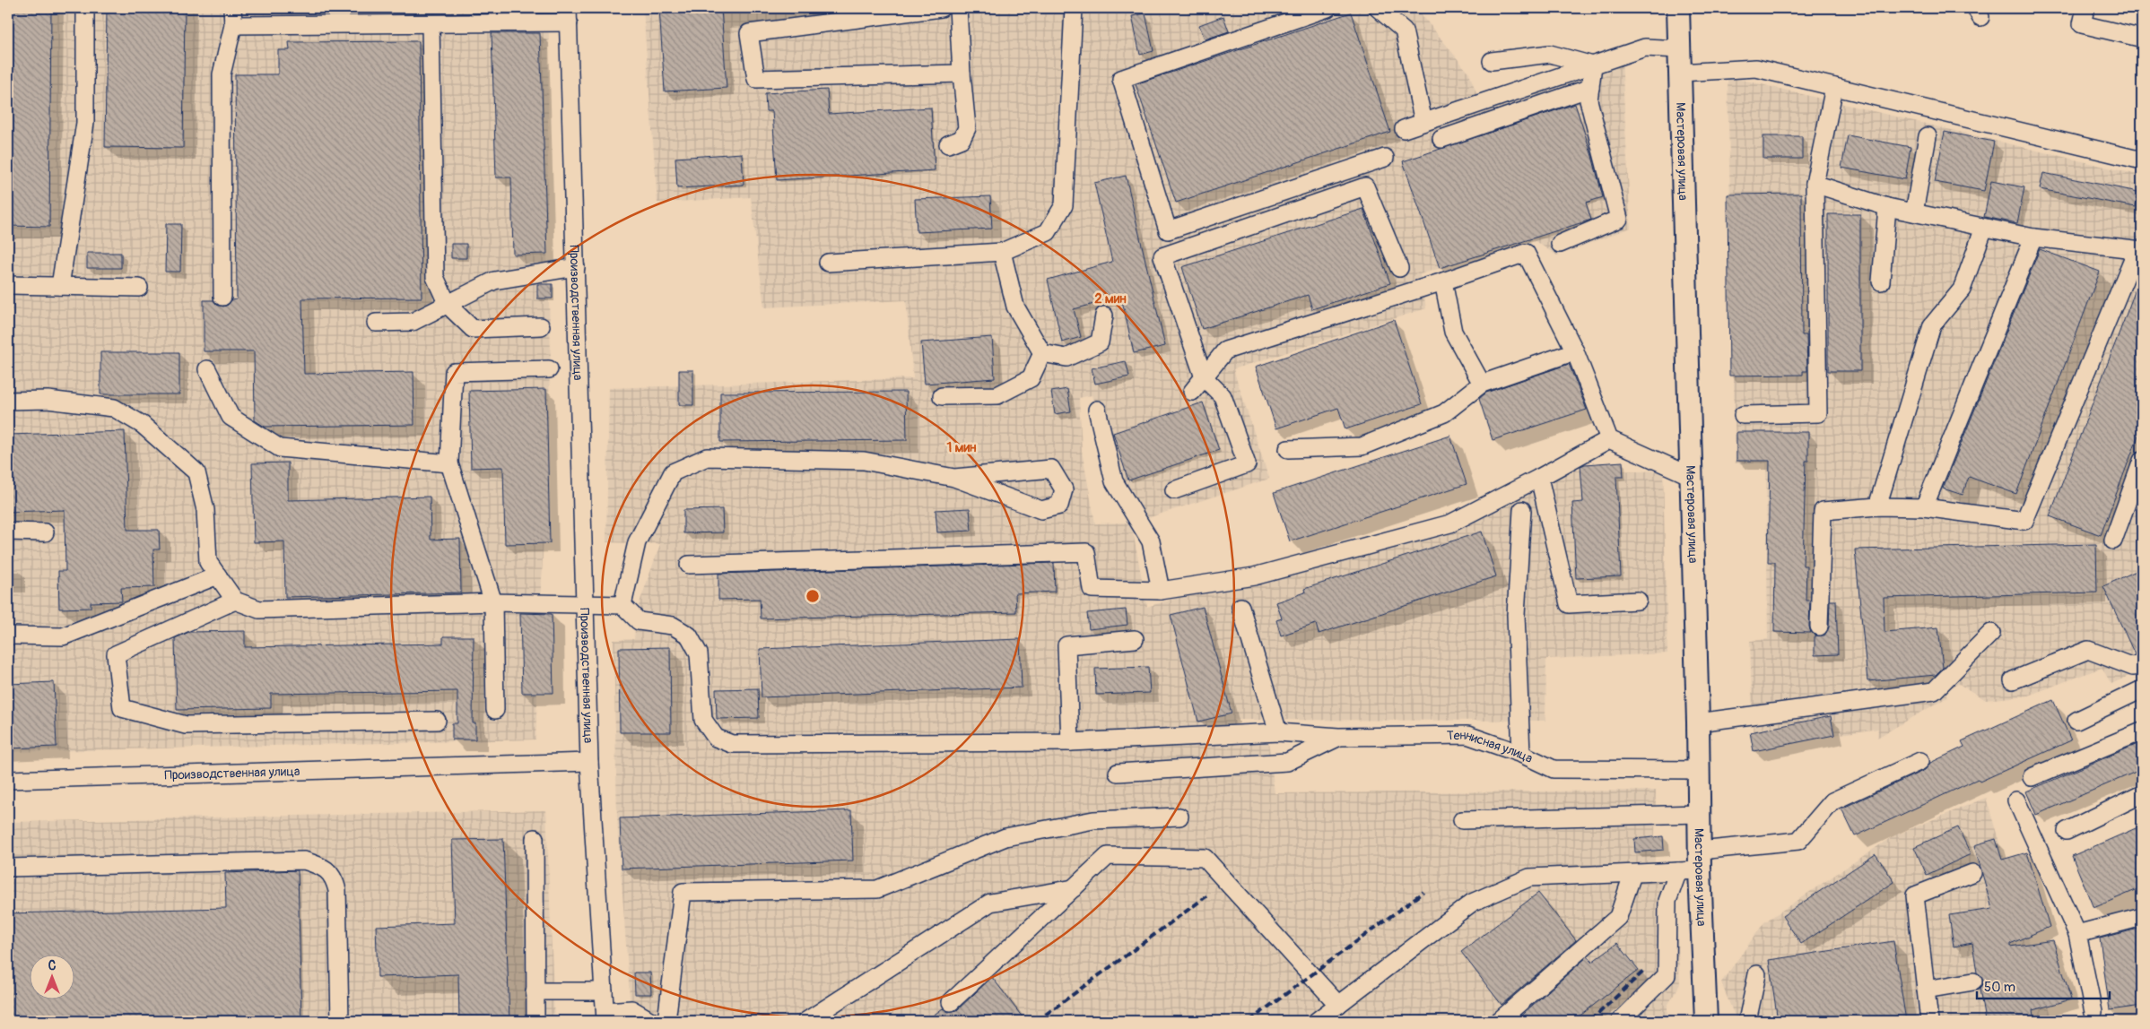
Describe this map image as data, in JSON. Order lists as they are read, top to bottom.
{
  "streets": {
    "main road": ["Мастеровая улица"],
    "street": ["Производственная улица", "Теннисная улица"]
  },
  "crossings": [
    ["Мастеровая улица", "Теннисная улица"]
  ],
  "scale_bar": "50 m",
  "north": "top",
  "rings": ["2 мин", "1 мин"]
}
